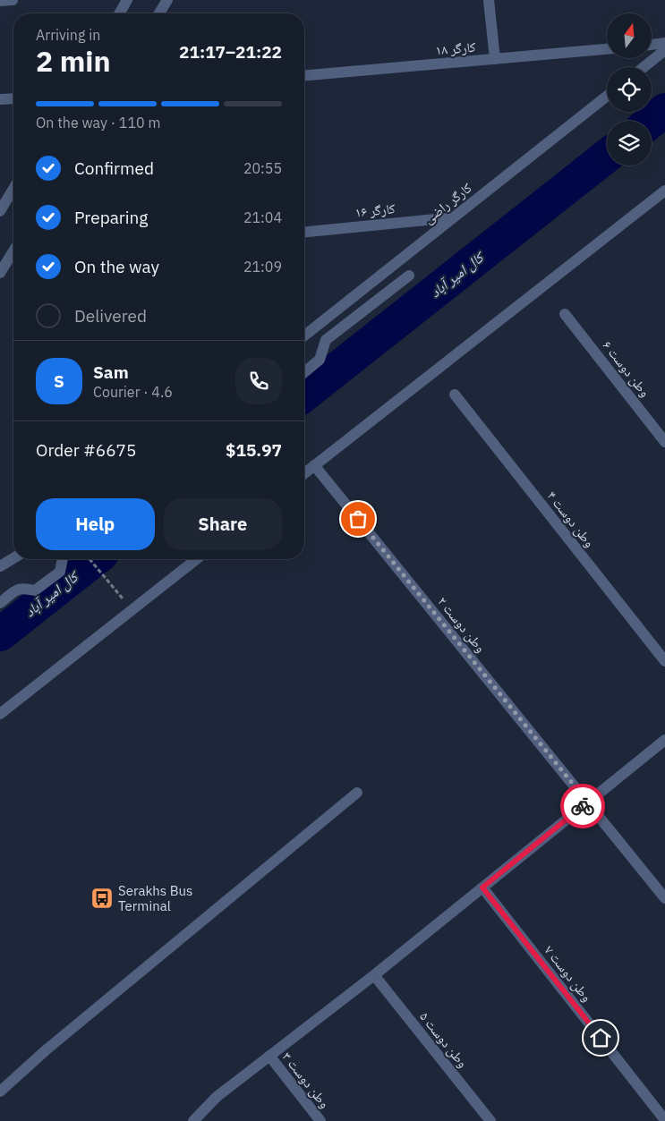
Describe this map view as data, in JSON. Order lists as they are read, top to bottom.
{
  "streets": {
    "street": [
      "کارگر ۱۸",
      "کارگر راضی",
      "کارگر ۱۶",
      "وطن دوست ۶",
      "وطن دوست ۴",
      "وطن دوست ۲",
      "وطن دوست ۷",
      "وطن دوست ۵",
      "وطن دوست ۳"
    ]
  },
  "crossings": [
    ["کارگر راضی", "کارگر ۱۶"]
  ],
  "water": ["کال امیر آباد"],
  "places": {
    "bus stop": ["Serakhs Bus Terminal"]
  },
  "north": "top",
  "page": {
    "heading": ["2 min", "Arriving in", "21:17–21:22"],
    "panel": [
      "Sam",
      "Courier · 4.6",
      "Order #6675",
      "$15.97"
    ],
    "bar": "On the way · 110 m",
    "list": [
      ["Confirmed", "20:55"],
      ["Preparing", "21:04"],
      ["On the way", "21:09"],
      "Delivered"
    ],
    "round": "S",
    "buttons": ["Help", "Share"]
  }
}
